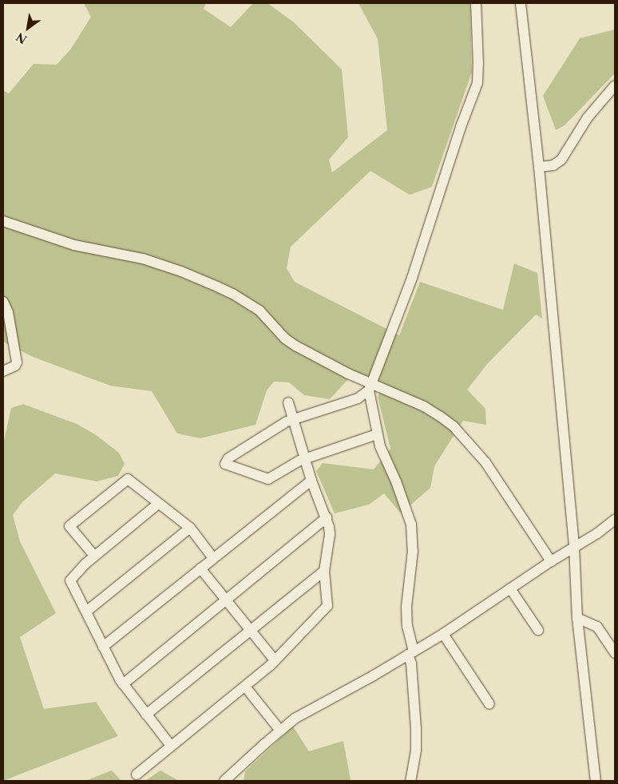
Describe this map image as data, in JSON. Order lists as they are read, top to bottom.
{
  "north": "bottom left"
}
